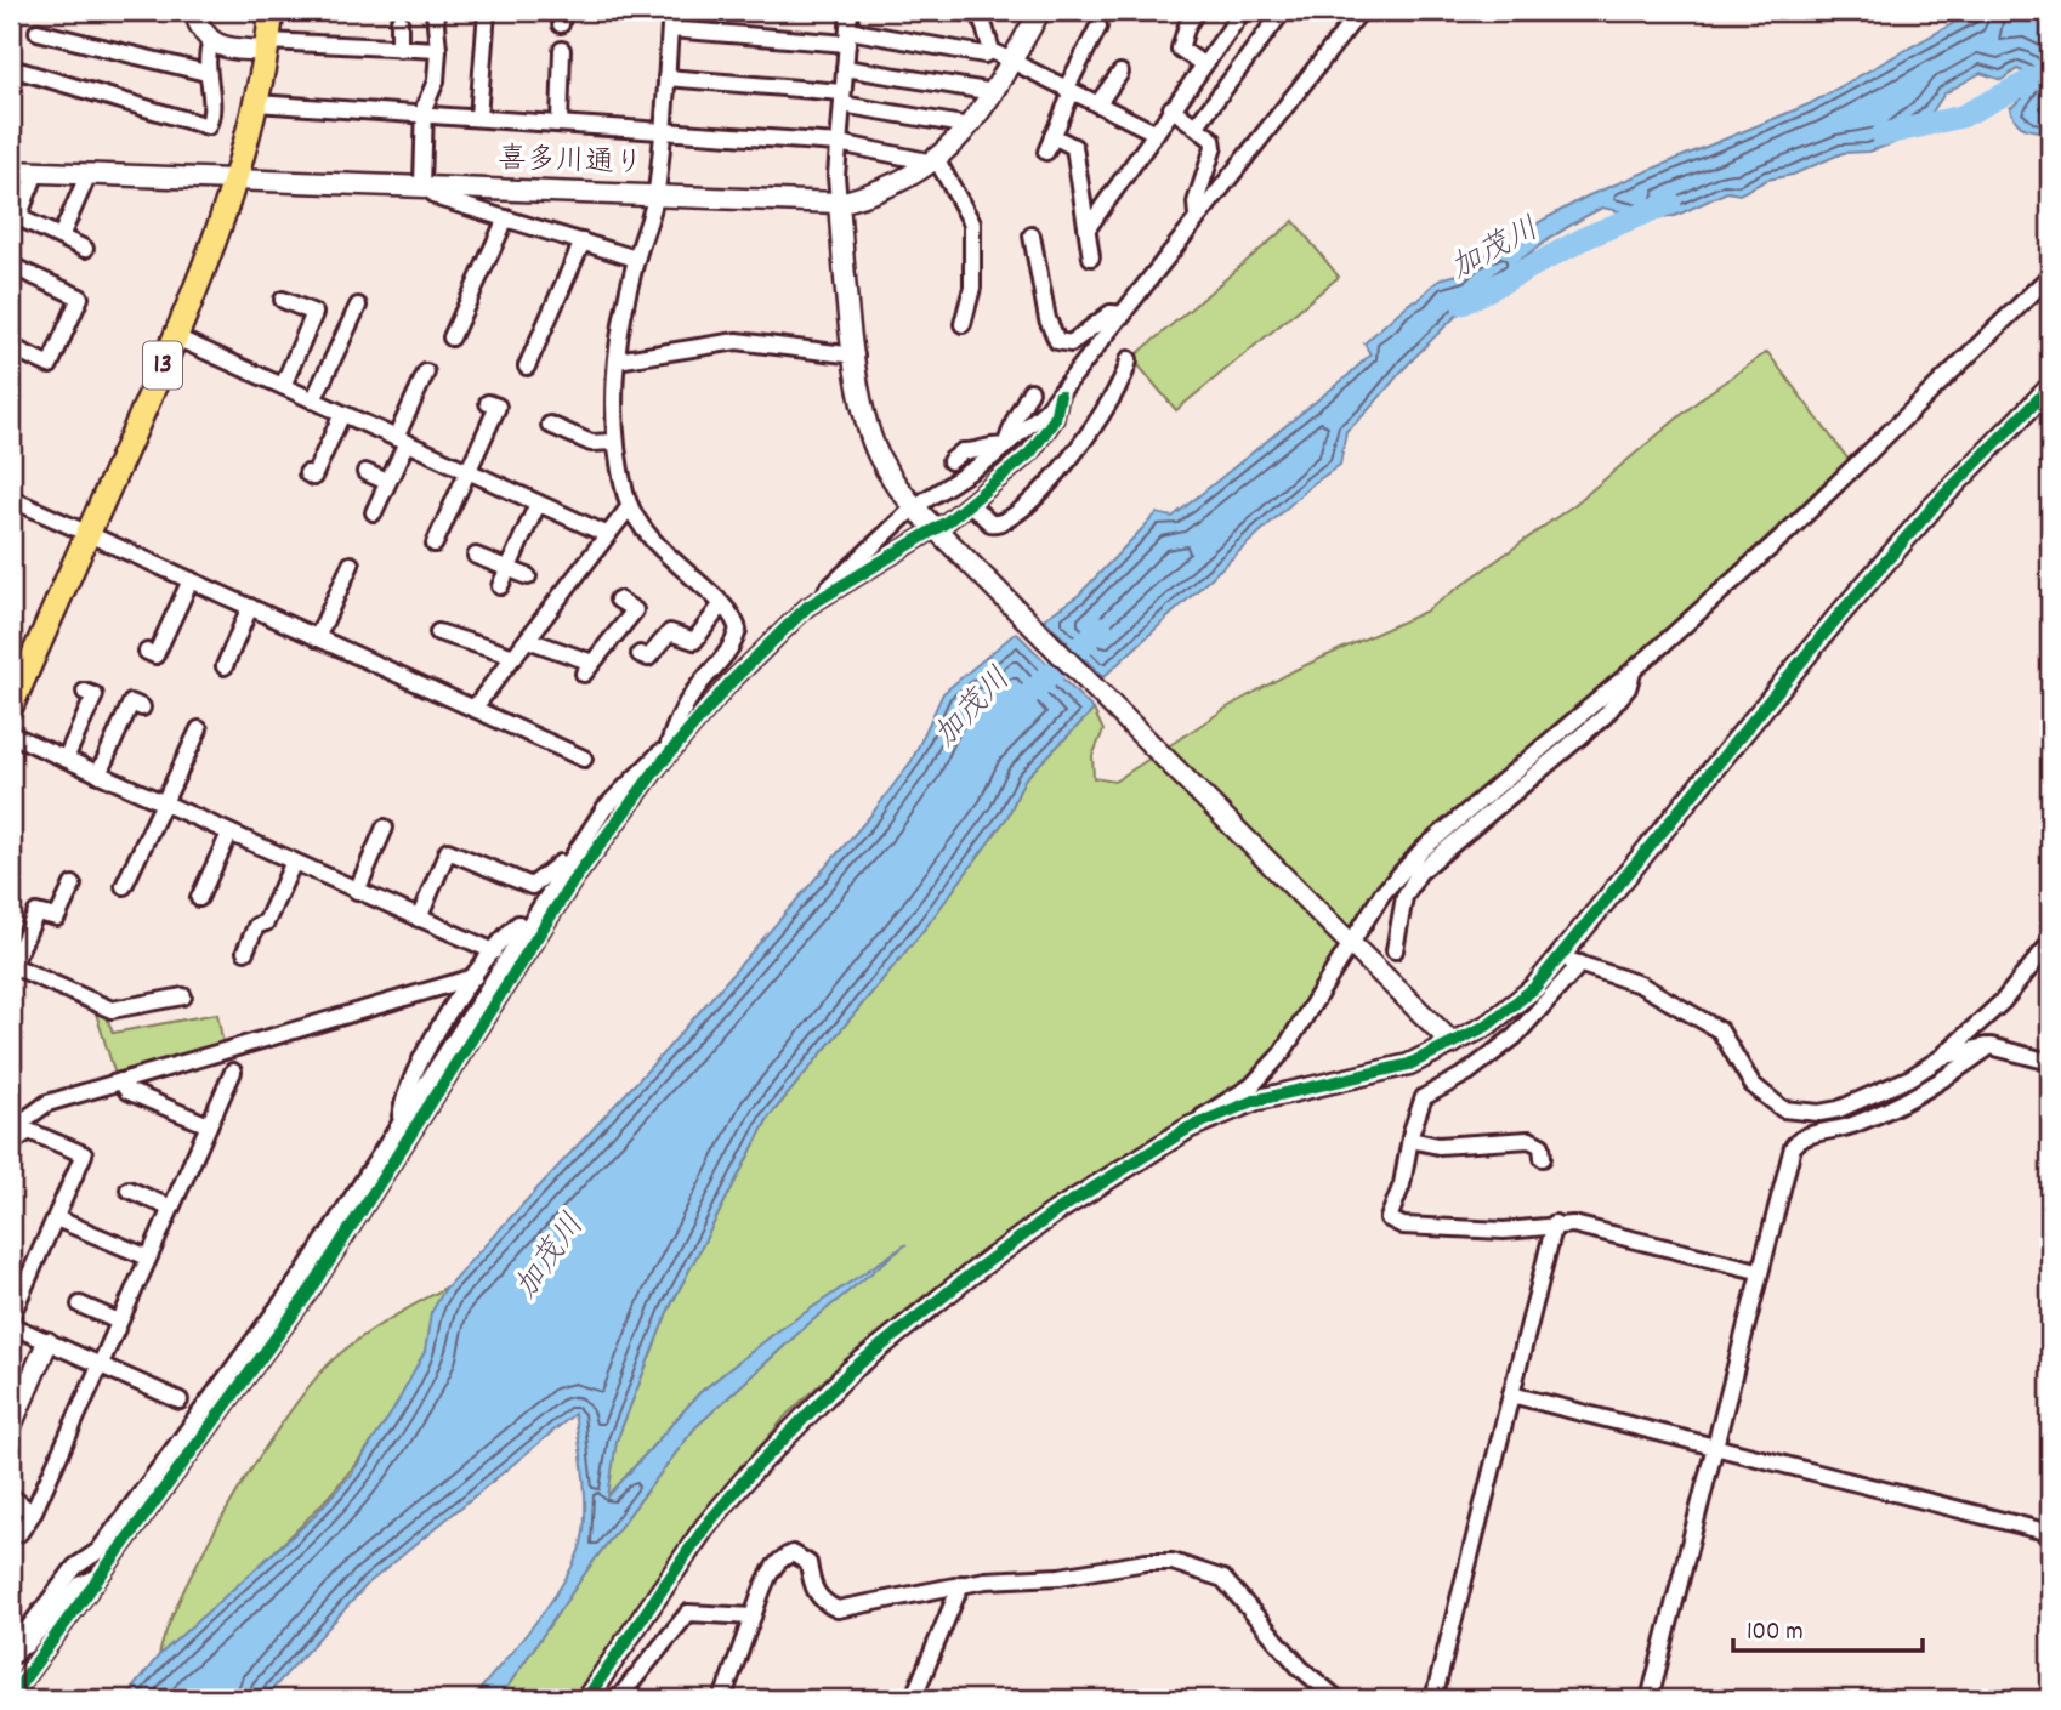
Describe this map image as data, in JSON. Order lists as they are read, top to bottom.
{
  "streets": {
    "main road": ["13"],
    "street": ["喜多川通り"]
  },
  "crossings": [
    ["喜多川通り", "13"]
  ],
  "water": ["加茂川"],
  "scale_bar": "100 m"
}
